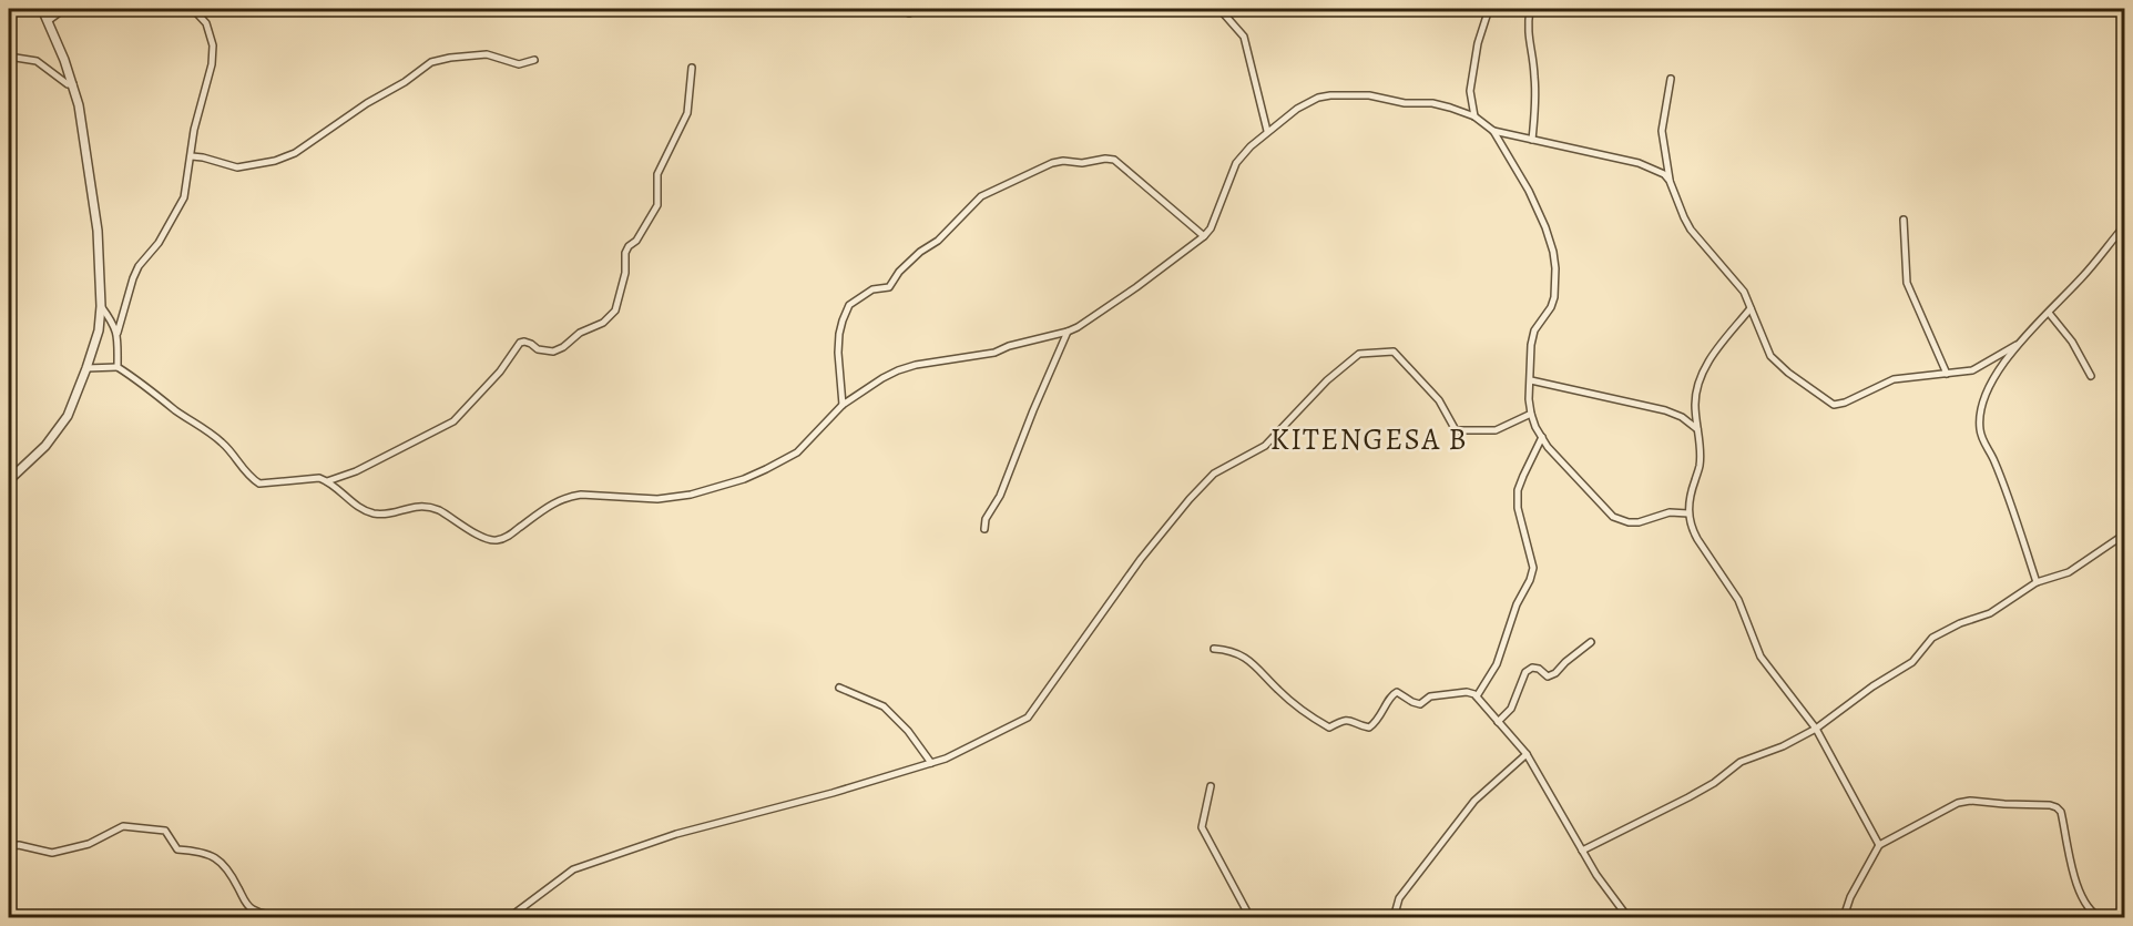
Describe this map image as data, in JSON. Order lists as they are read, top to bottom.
{
  "districts": ["KITENGESA B"]
}
